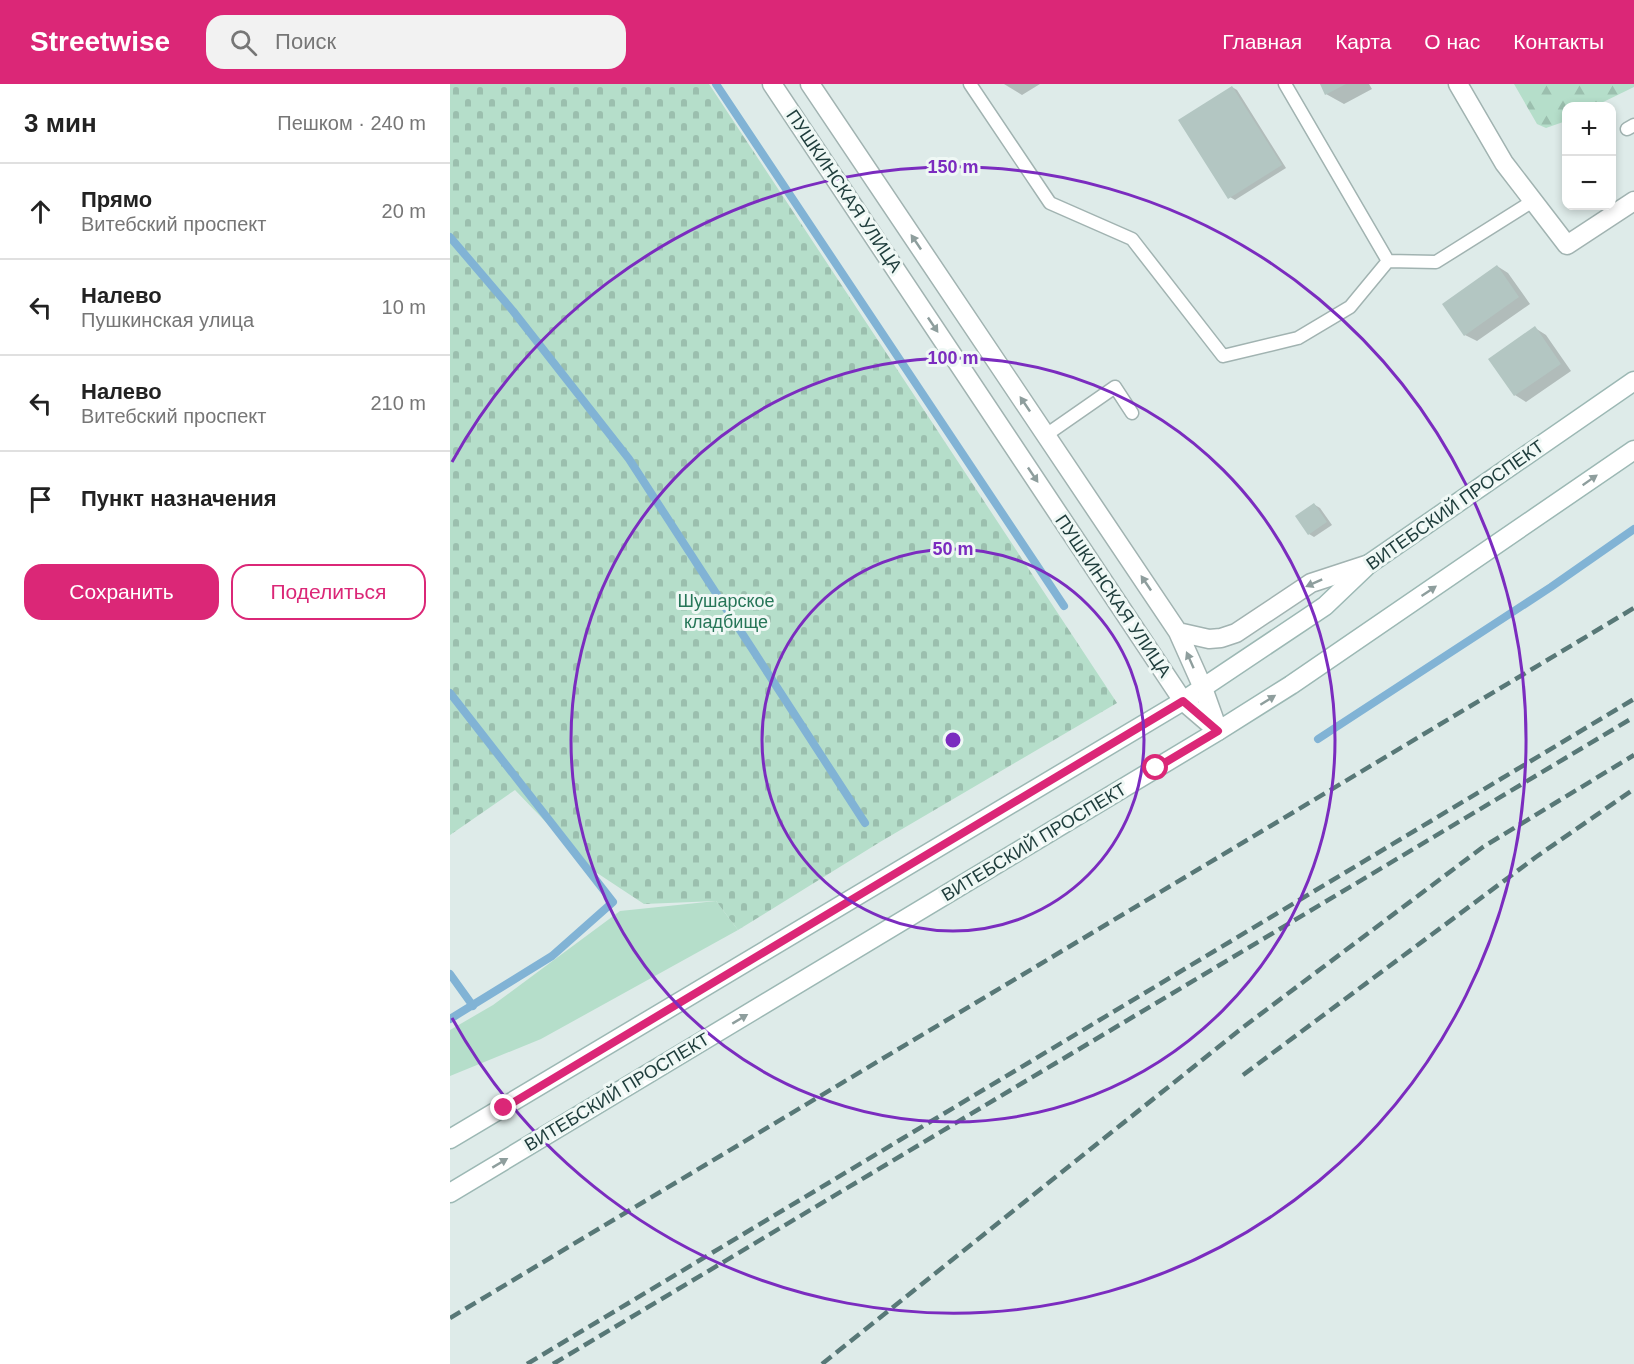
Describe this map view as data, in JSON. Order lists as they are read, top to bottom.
{
  "streets": {
    "main road": ["ПУШКИНСКАЯ УЛИЦА", "ВИТЕБСКИЙ ПРОСПЕКТ"]
  },
  "crossings": [
    ["ПУШКИНСКАЯ УЛИЦА", "ВИТЕБСКИЙ ПРОСПЕКТ"]
  ],
  "parks": ["Шушарское кладбище"],
  "page": {
    "header": "Streetwise",
    "search": "Поиск",
    "nav": [
      "Главная",
      "Карта",
      "О нас",
      "Контакты"
    ],
    "heading": ["3 мин", "Пешком · 240 m"],
    "map_buttons": ["+", "−"],
    "list": [
      ["Прямо", "Витебский проспект", "20 m"],
      ["Налево", "Пушкинская улица", "10 m"],
      ["Налево", "Витебский проспект", "210 m"],
      "Пункт назначения"
    ],
    "buttons": ["Сохранить", "Поделиться"]
  },
  "rings": ["150 m", "100 m", "50 m"]
}
